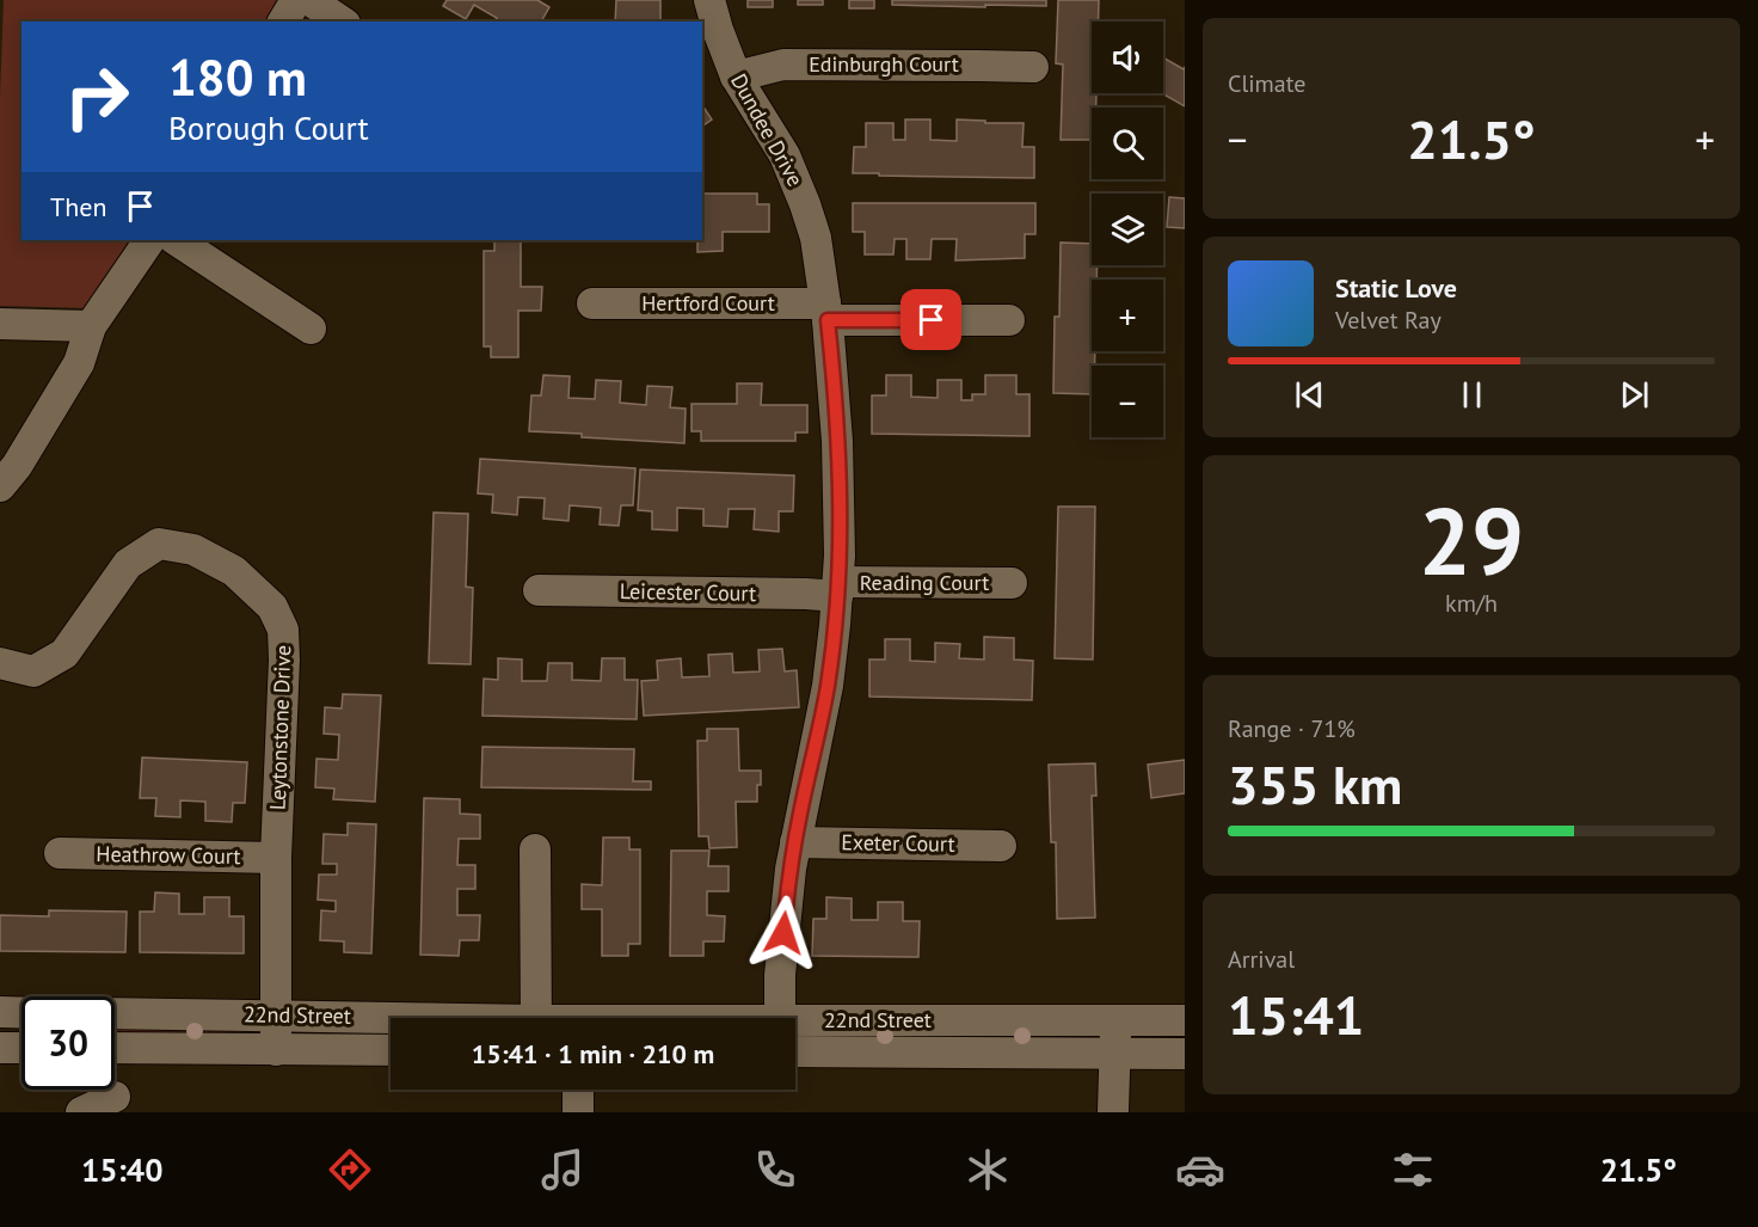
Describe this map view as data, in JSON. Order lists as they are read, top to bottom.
{
  "streets": {
    "street": [
      "Edinburgh Court",
      "Dundee Drive",
      "Hertford Court",
      "Reading Court",
      "Leicester Court",
      "Leytonstone Drive",
      "Exeter Court",
      "Heathrow Court",
      "22nd Street"
    ]
  },
  "crossings": [
    ["Edinburgh Court", "Dundee Drive"],
    ["Dundee Drive", "Hertford Court"],
    ["Dundee Drive", "Reading Court"],
    ["Dundee Drive", "Leicester Court"],
    ["Dundee Drive", "Exeter Court"],
    ["Reading Court", "Leicester Court"],
    ["Leytonstone Drive", "Heathrow Court"],
    ["Leytonstone Drive", "22nd Street"]
  ],
  "page": {
    "tile": [
      "Climate",
      ["29", "km/h"],
      ["Range · 71%", "355 km"],
      ["Arrival", "15:41"]
    ],
    "map_buttons": ["+", "−"],
    "turn": ["180 m", "Borough Court"],
    "heat": ["−", "21.5°", "+"],
    "then": "Then",
    "song": ["Static Love", "Velvet Ray"],
    "limit": "30",
    "trip": "15:41 · 1 min · 210 m",
    "tabs": ["15:40", "21.5°"]
  }
}
